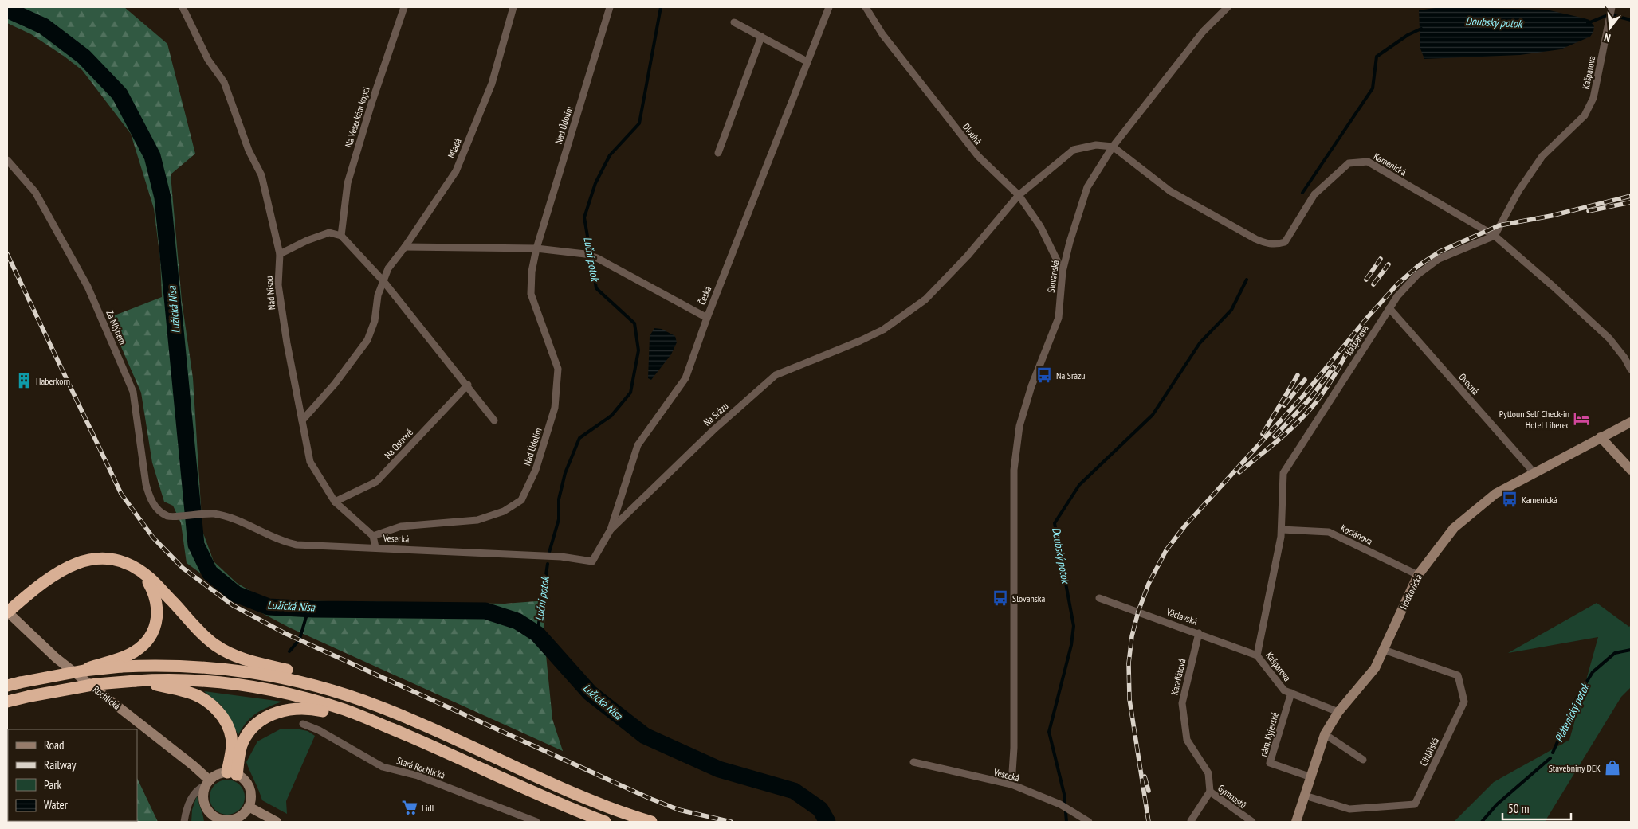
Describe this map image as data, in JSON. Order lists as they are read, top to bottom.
{
  "streets": {
    "street": [
      "Kašparova",
      "Na Veseckém kopci",
      "Nad Údolím",
      "Dlouhá",
      "Mladá",
      "Kamenická",
      "Slovanská",
      "Nad Nisou",
      "Česká",
      "Za Mlýnem",
      "Ovocná",
      "Na Srázu",
      "Na Ostrově",
      "Kociánova",
      "Vesecká",
      "Hodkovická",
      "Václavská",
      "Karafiátová",
      "Rochlická",
      "nám. Kyjevské",
      "Cihlářská",
      "Stará Rochlická",
      "Gymnastů"
    ]
  },
  "crossings": [
    ["Kašparova", "Kamenická"],
    ["Kašparova", "Ovocná"],
    ["Kašparova", "Kociánova"],
    ["Kašparova", "Hodkovická"],
    ["Kašparova", "Václavská"],
    ["Kašparova", "nám. Kyjevské"],
    ["Nad Údolím", "Nad Nisou"],
    ["Dlouhá", "Slovanská"],
    ["Dlouhá", "Na Srázu"],
    ["Kamenická", "Slovanská"],
    ["Kamenická", "Na Srázu"],
    ["Slovanská", "Na Srázu"],
    ["Slovanská", "Vesecká"],
    ["Nad Nisou", "Na Ostrově"],
    ["Česká", "Na Srázu"],
    ["Česká", "Vesecká"],
    ["Za Mlýnem", "Vesecká"],
    ["Ovocná", "Hodkovická"],
    ["Na Srázu", "Vesecká"],
    ["Kociánova", "Hodkovická"],
    ["Hodkovická", "nám. Kyjevské"],
    ["Hodkovická", "Cihlářská"],
    ["Václavská", "Karafiátová"],
    ["Karafiátová", "Gymnastů"]
  ],
  "water": [
    "Doubský potok",
    "Luční potok",
    "Lužická Nisa",
    "Plátenický potok"
  ],
  "places": {
    "bus stop": ["Na Srázu", "Kamenická", "Slovanská"],
    "building": ["Haberkorn"],
    "hotel": ["Pytloun Self Check-in Hotel Liberec"],
    "shop": ["Stavebniny DEK"],
    "supermarket": ["Lidl"]
  },
  "legend": [
    "Road",
    "Railway",
    "Park",
    "Water"
  ],
  "scale_bar": "50 m",
  "north": "bottom"
}
